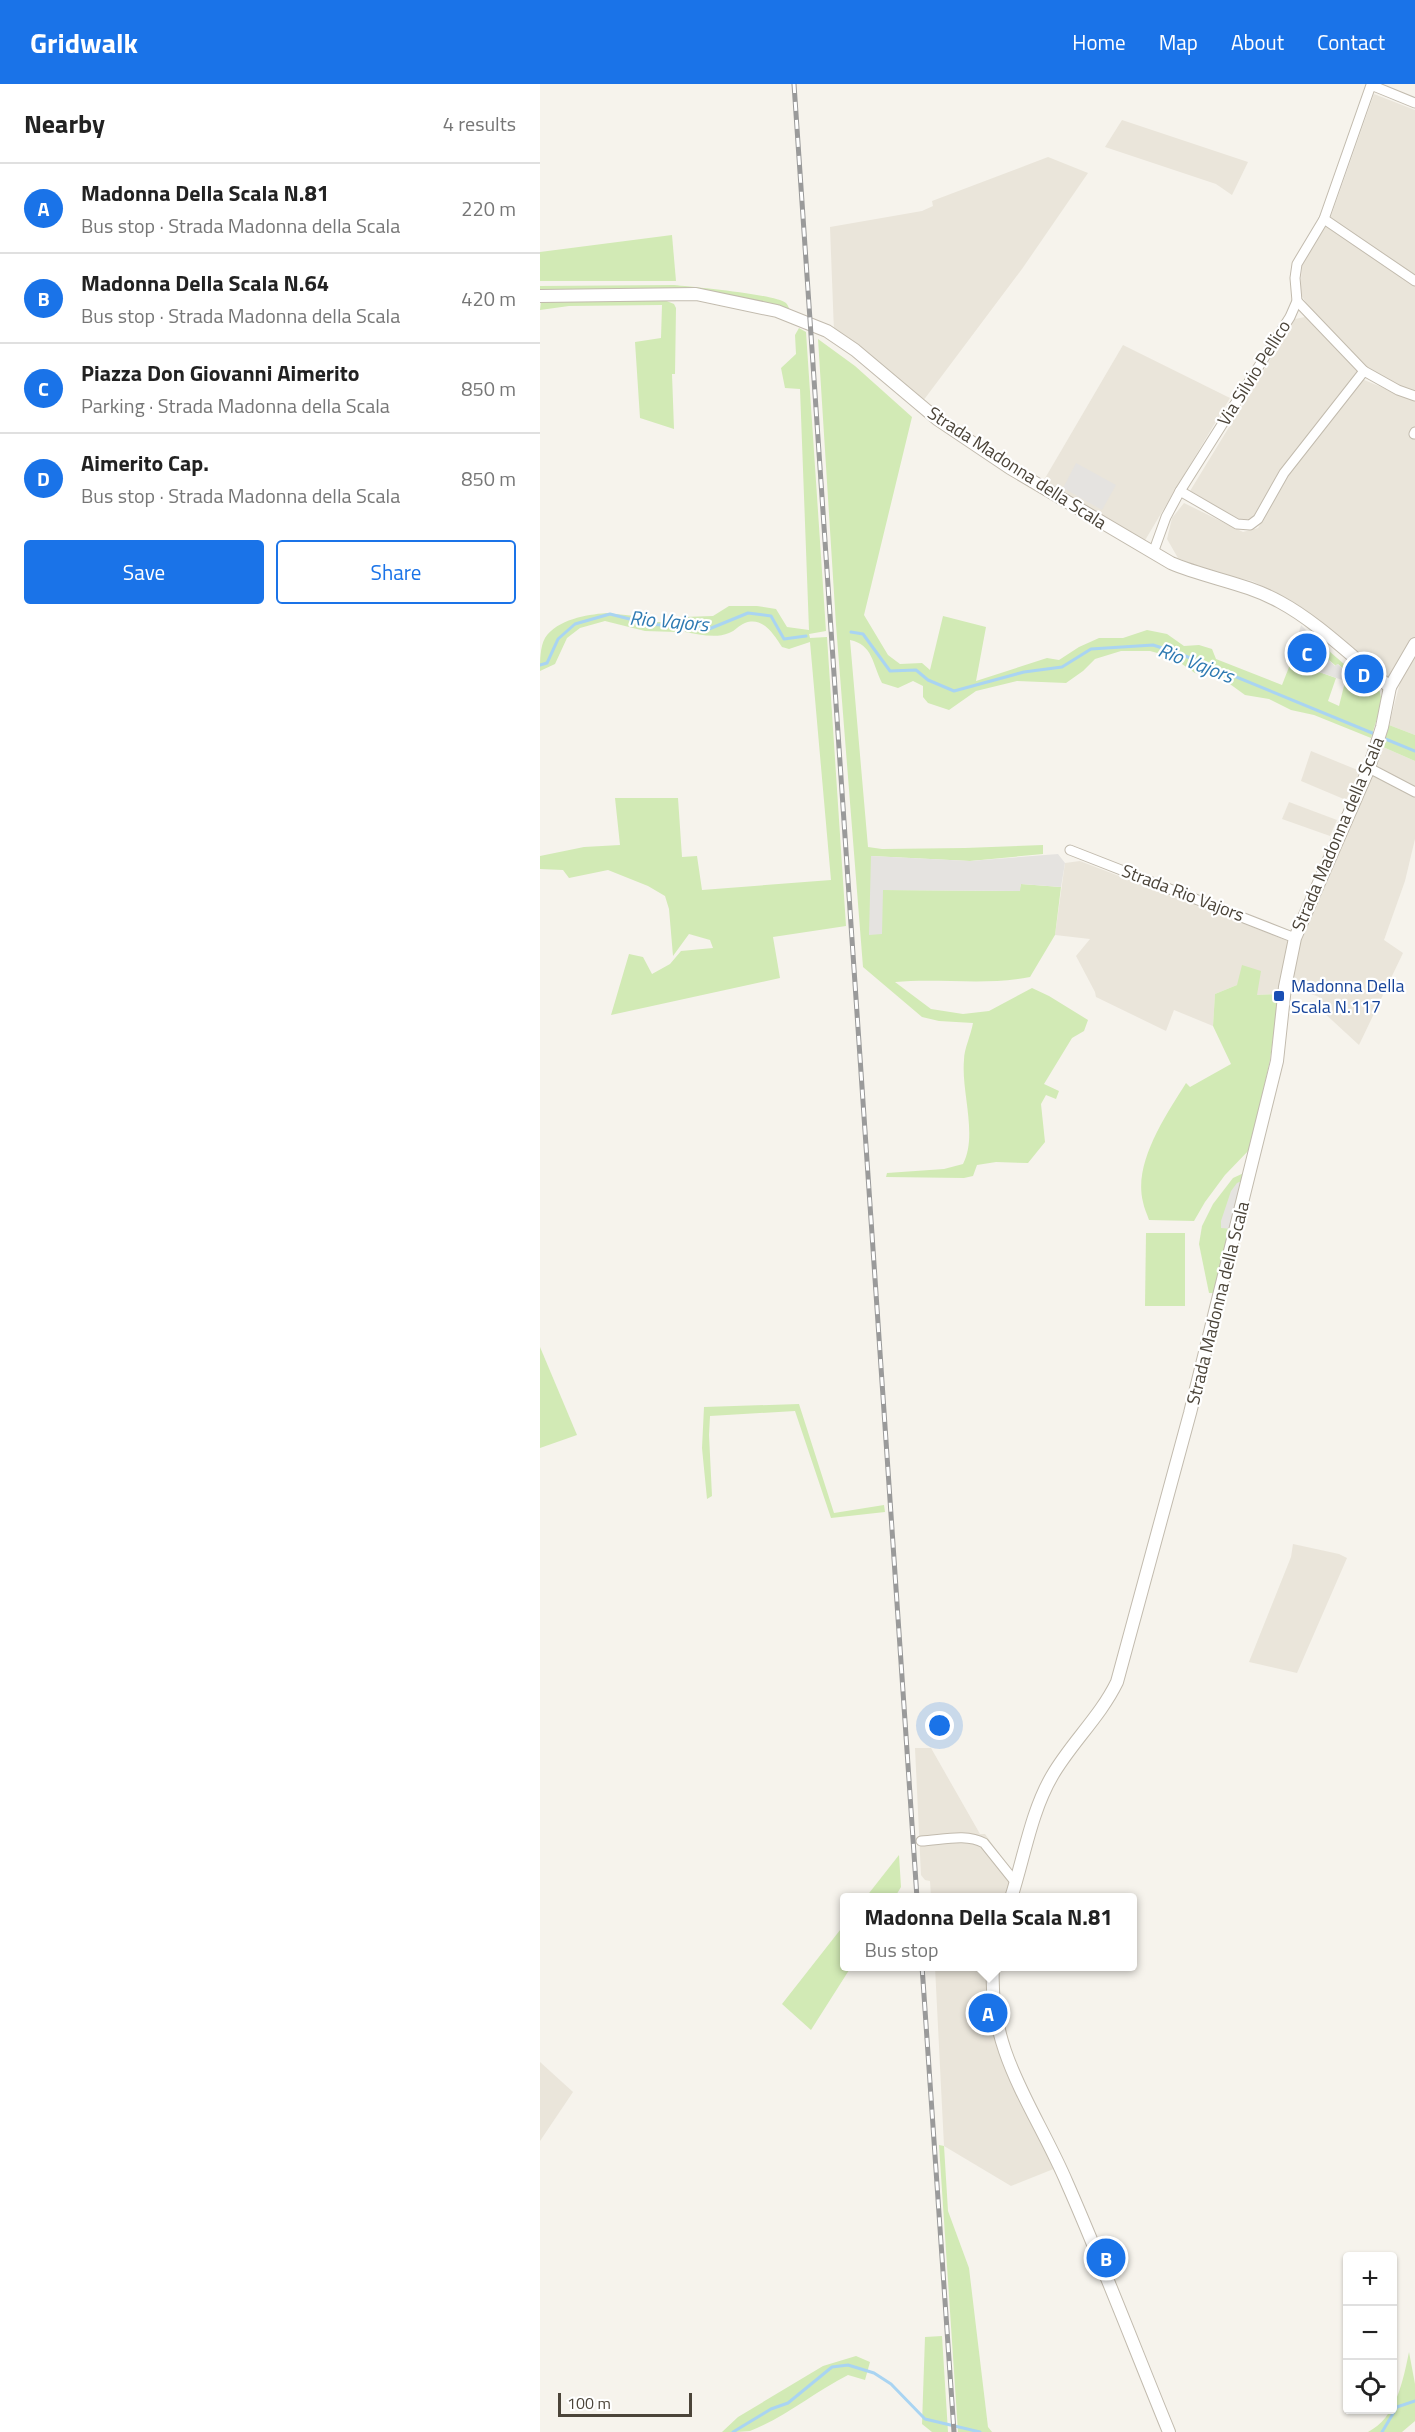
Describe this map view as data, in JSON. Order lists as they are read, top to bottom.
{
  "streets": {
    "street": ["Via Silvio Pellico", "Strada Madonna della Scala", "Strada Rio Vajors"]
  },
  "crossings": [
    ["Via Silvio Pellico", "Strada Madonna della Scala"],
    ["Strada Madonna della Scala", "Strada Rio Vajors"]
  ],
  "water": ["Rio Vajors"],
  "places": {
    "transit": ["Madonna Della Scala N.117"]
  },
  "scale_bar": "100 m",
  "page": {
    "header": "Gridwalk",
    "nav": [
      "Home",
      "Map",
      "About",
      "Contact"
    ],
    "heading": ["Nearby", "4 results"],
    "list": [
      {
        "mark": "A",
        "name": "Madonna Della Scala N.81",
        "note": "Bus stop · Strada Madonna della Scala",
        "value": "220 m"
      },
      {
        "mark": "B",
        "name": "Madonna Della Scala N.64",
        "note": "Bus stop · Strada Madonna della Scala",
        "value": "420 m"
      },
      {
        "mark": "C",
        "name": "Piazza Don Giovanni Aimerito",
        "note": "Parking · Strada Madonna della Scala",
        "value": "850 m"
      },
      {
        "mark": "D",
        "name": "Aimerito Cap.",
        "note": "Bus stop · Strada Madonna della Scala",
        "value": "850 m"
      }
    ],
    "buttons": ["Save", "Share"],
    "pins": [
      "C",
      "D",
      "A",
      "B"
    ],
    "popup": ["Madonna Della Scala N.81", "Bus stop"],
    "map_buttons": ["+", "−"],
    "scale": "100 m"
  }
}
